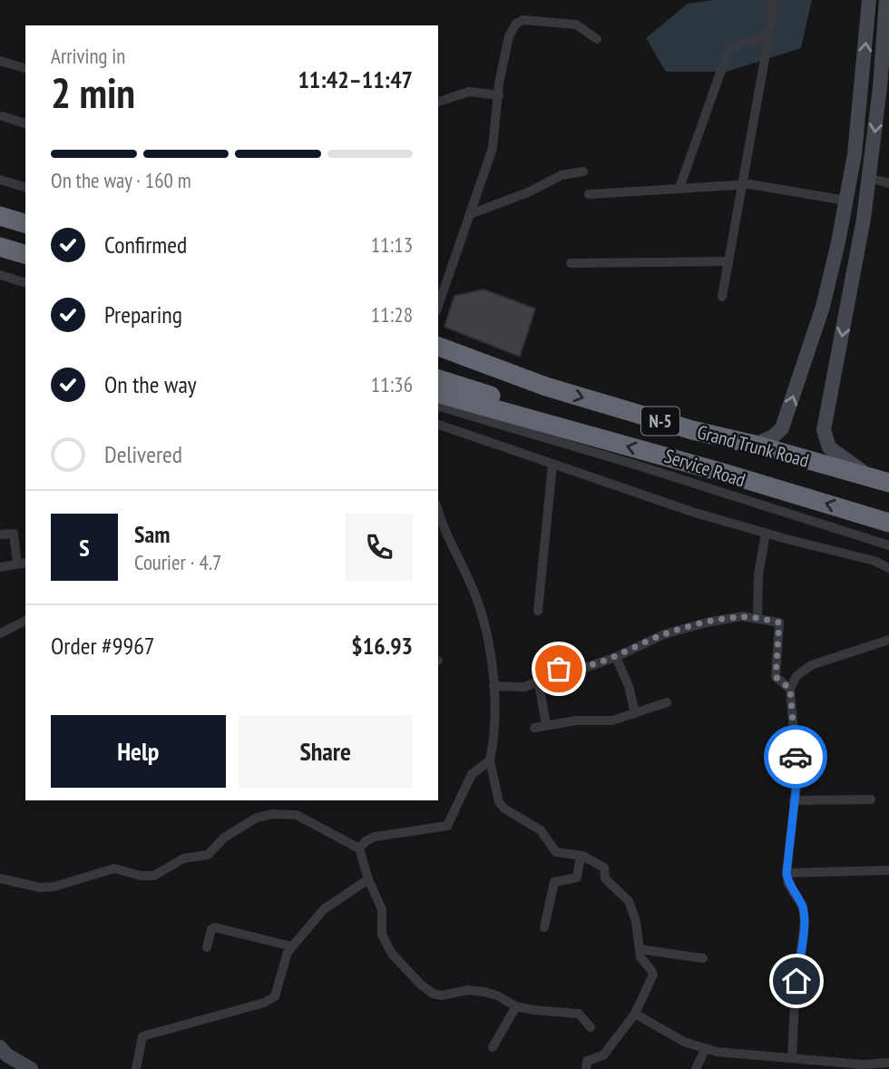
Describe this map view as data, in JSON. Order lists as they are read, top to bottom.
{
  "streets": {
    "highway": ["N-5", "Grand Trunk Road"],
    "street": ["Service Road"]
  },
  "page": {
    "heading": ["2 min", "Arriving in", "11:42–11:47"],
    "panel": [
      "Sam",
      "Courier · 4.7",
      "Order #9967",
      "$16.93"
    ],
    "bar": "On the way · 160 m",
    "list": [
      ["Confirmed", "11:13"],
      ["Preparing", "11:28"],
      ["On the way", "11:36"],
      "Delivered"
    ],
    "round": "S",
    "buttons": ["Help", "Share"]
  }
}
